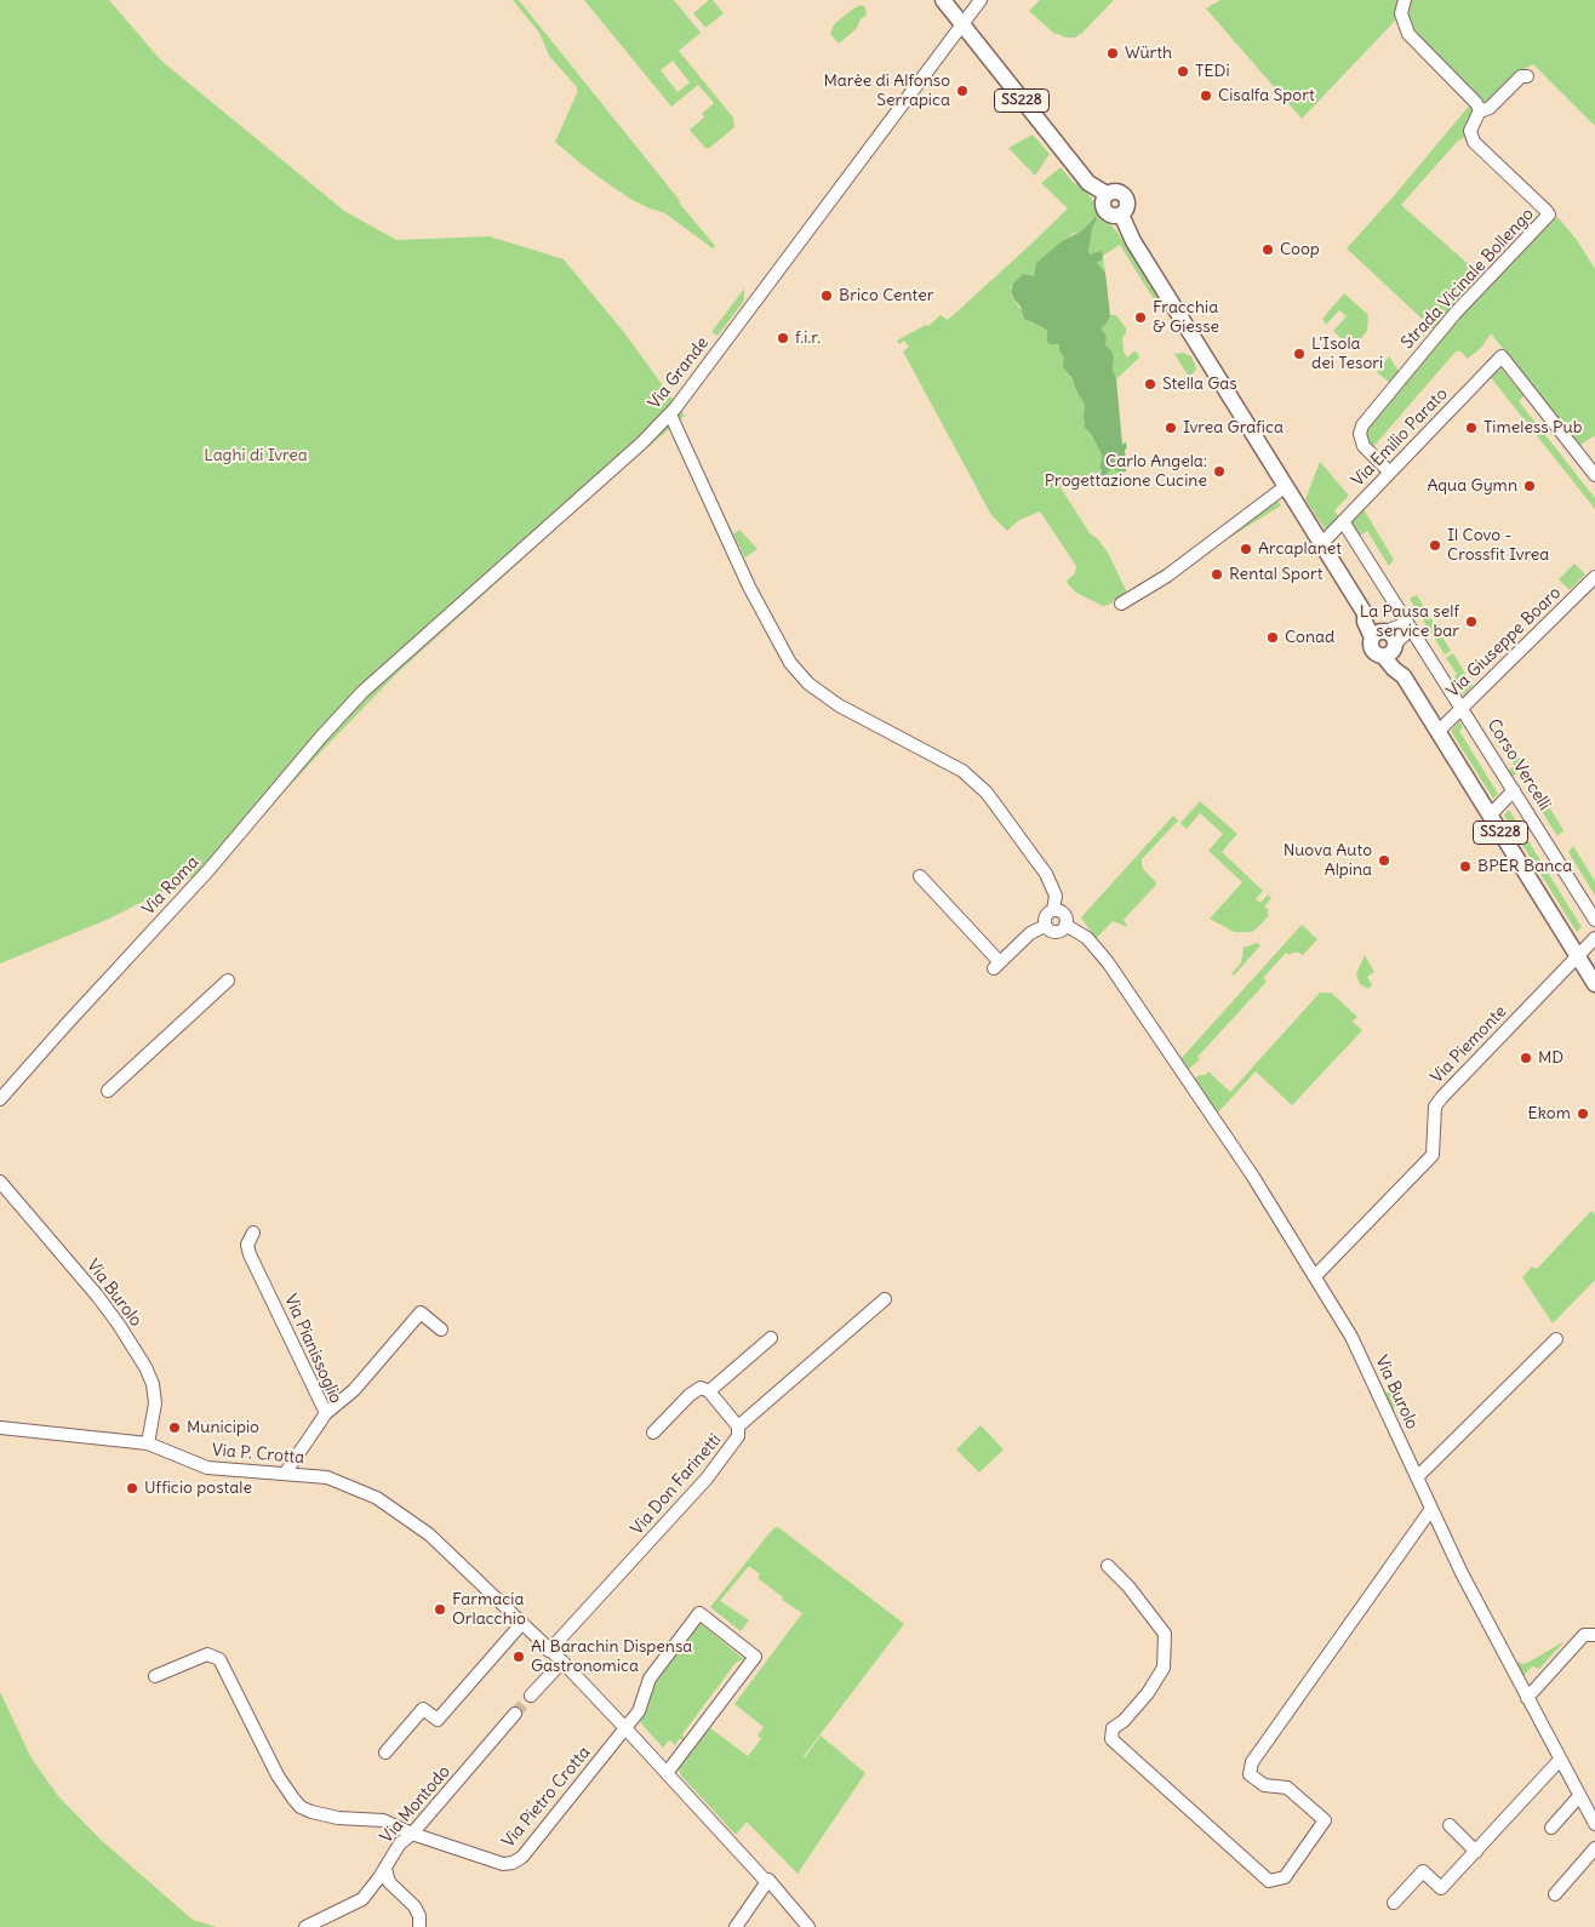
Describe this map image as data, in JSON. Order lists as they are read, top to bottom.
{
  "streets": {
    "main road": ["SS228"],
    "street": [
      "Strada Vicinale Bollengo",
      "Via Grande",
      "Via Emilio Parato",
      "Via Giuseppe Boaro",
      "Corso Vercelli",
      "Via Roma",
      "Via Piemonte",
      "Via Burolo",
      "Via Pianissoglio",
      "Via P. Crotta",
      "Via Don Farinetti",
      "Via Pietro Crotta",
      "Via Montodo"
    ]
  },
  "crossings": [
    ["SS228", "Via Grande"],
    ["SS228", "Via Emilio Parato"],
    ["SS228", "Via Giuseppe Boaro"],
    ["SS228", "Via Piemonte"],
    ["Strada Vicinale Bollengo", "Via Emilio Parato"],
    ["Via Grande", "Via Roma"],
    ["Via Emilio Parato", "Corso Vercelli"],
    ["Via Giuseppe Boaro", "Corso Vercelli"],
    ["Via Piemonte", "Via Burolo"],
    ["Via Burolo", "Via P. Crotta"],
    ["Via Pianissoglio", "Via P. Crotta"],
    ["Via Pietro Crotta", "Via Montodo"]
  ],
  "parks": ["Laghi di Ivrea"],
  "places": [
    "Würth",
    "TEDi",
    "Marèe di Alfonso Serrapica",
    "Cisalfa Sport",
    "Coop",
    "Brico Center",
    "Fracchia & Giesse",
    "f.i.r.",
    "L'Isola dei Tesori",
    "Stella Gas",
    "Ivrea Grafica",
    "Timeless Pub",
    "Carlo Angela: Progettazione Cucine",
    "Aqua Gymn",
    "Il Covo - Crossfit Ivrea",
    "Arcaplanet",
    "Rental Sport",
    "La Pausa self service bar",
    "Conad",
    "Nuova Auto Alpina",
    "BPER Banca",
    "MD",
    "Ekom",
    "Municipio",
    "Ufficio postale",
    "Farmacia Orlacchio",
    "Al Barachin Dispensa Gastronomica"
  ]
}
